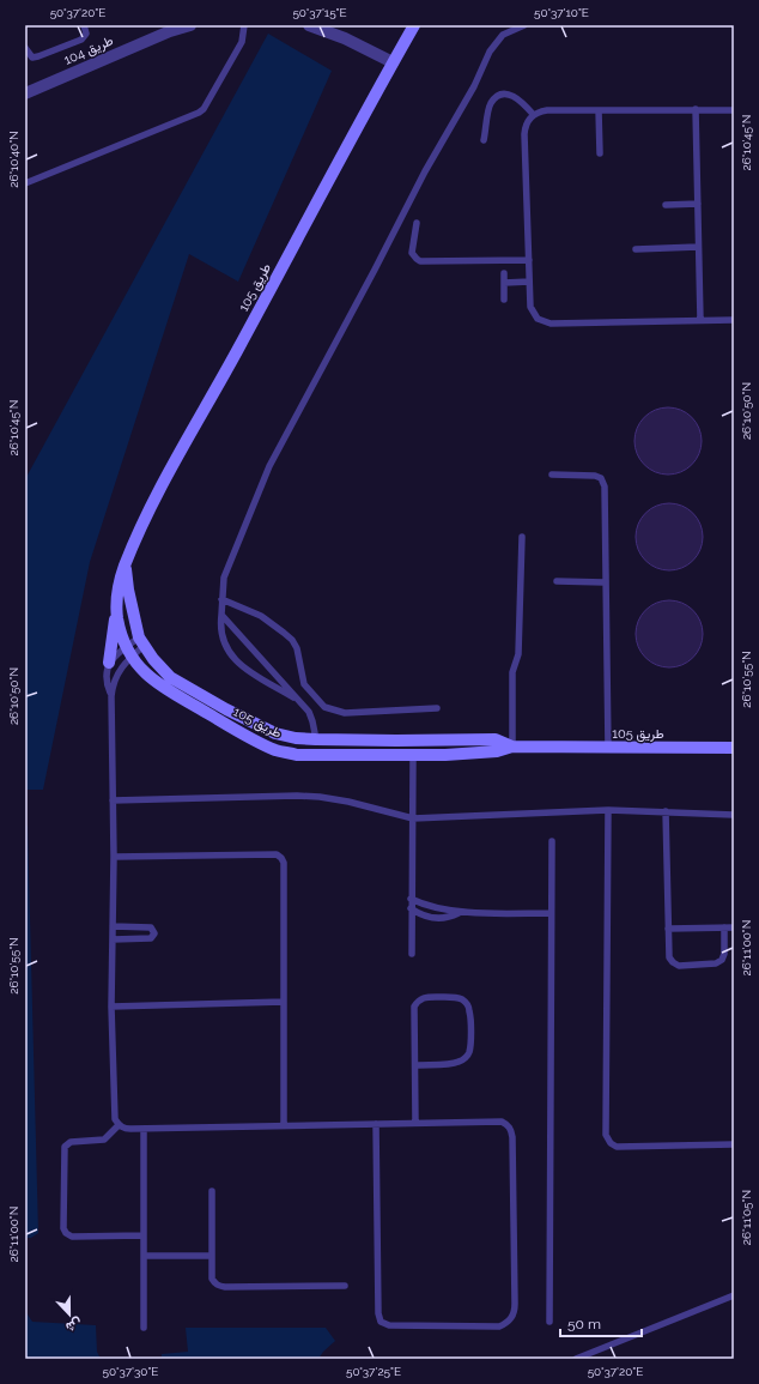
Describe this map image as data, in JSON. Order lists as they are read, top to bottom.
{
  "streets": {
    "street": ["طريق 104", "طريق 105"]
  },
  "scale_bar": "50 m",
  "north": "bottom",
  "coordinates": [
    "50°37'20\"E",
    "50°37'15\"E",
    "50°37'10\"E",
    "26°10'45\"N",
    "26°10'40\"N",
    "26°10'50\"N",
    "26°10'55\"N",
    "26°11'00\"N",
    "26°11'05\"N",
    "50°37'30\"E",
    "50°37'25\"E"
  ]
}
